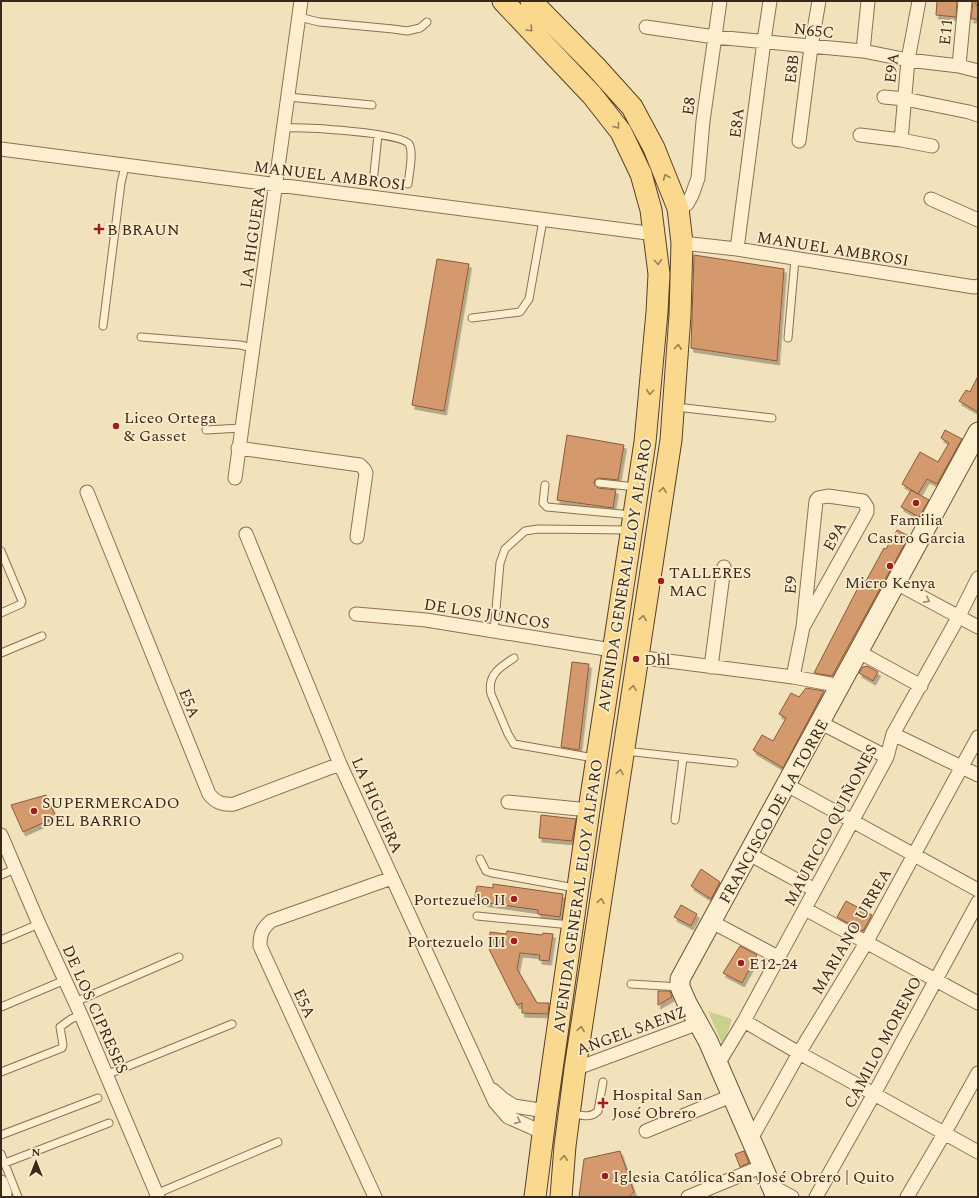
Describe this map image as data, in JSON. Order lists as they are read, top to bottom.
{
  "streets": {
    "main road": ["AVENIDA GENERAL ELOY ALFARO"],
    "street": [
      "N65C",
      "E11",
      "E9A",
      "E8B",
      "E8",
      "E8A",
      "MANUEL AMBROSI",
      "LA HIGUERA",
      "E9",
      "DE LOS JUNCOS",
      "E5A",
      "FRANCISCO DE LA TORRE",
      "MAURICIO QUIÑONES",
      "MARIANO URREA",
      "DE LOS CIPRESES",
      "ANGEL SAENZ",
      "CAMILO MORENO"
    ]
  },
  "crossings": [
    ["N65C", "E11"],
    ["N65C", "E9A"],
    ["N65C", "E8B"],
    ["N65C", "E8"],
    ["N65C", "E8A"],
    ["E9A", "E9"],
    ["E8", "AVENIDA GENERAL ELOY ALFARO"],
    ["E8A", "MANUEL AMBROSI"],
    ["MANUEL AMBROSI", "LA HIGUERA"],
    ["MANUEL AMBROSI", "AVENIDA GENERAL ELOY ALFARO"],
    ["LA HIGUERA", "AVENIDA GENERAL ELOY ALFARO"],
    ["LA HIGUERA", "E5A"],
    ["AVENIDA GENERAL ELOY ALFARO", "DE LOS JUNCOS"],
    ["AVENIDA GENERAL ELOY ALFARO", "ANGEL SAENZ"]
  ],
  "places": {
    "health": ["B BRAUN", "Hospital San José Obrero"],
    "other": [
      "Liceo Ortega & Gasset",
      "Familia Castro Garcia",
      "Micro Kenya",
      "TALLERES MAC",
      "Dhl",
      "SUPERMERCADO DEL BARRIO",
      "Portezuelo II",
      "Portezuelo III",
      "E12-24",
      "Iglesia Católica San José Obrero | Quito"
    ]
  },
  "north": "top"
}
